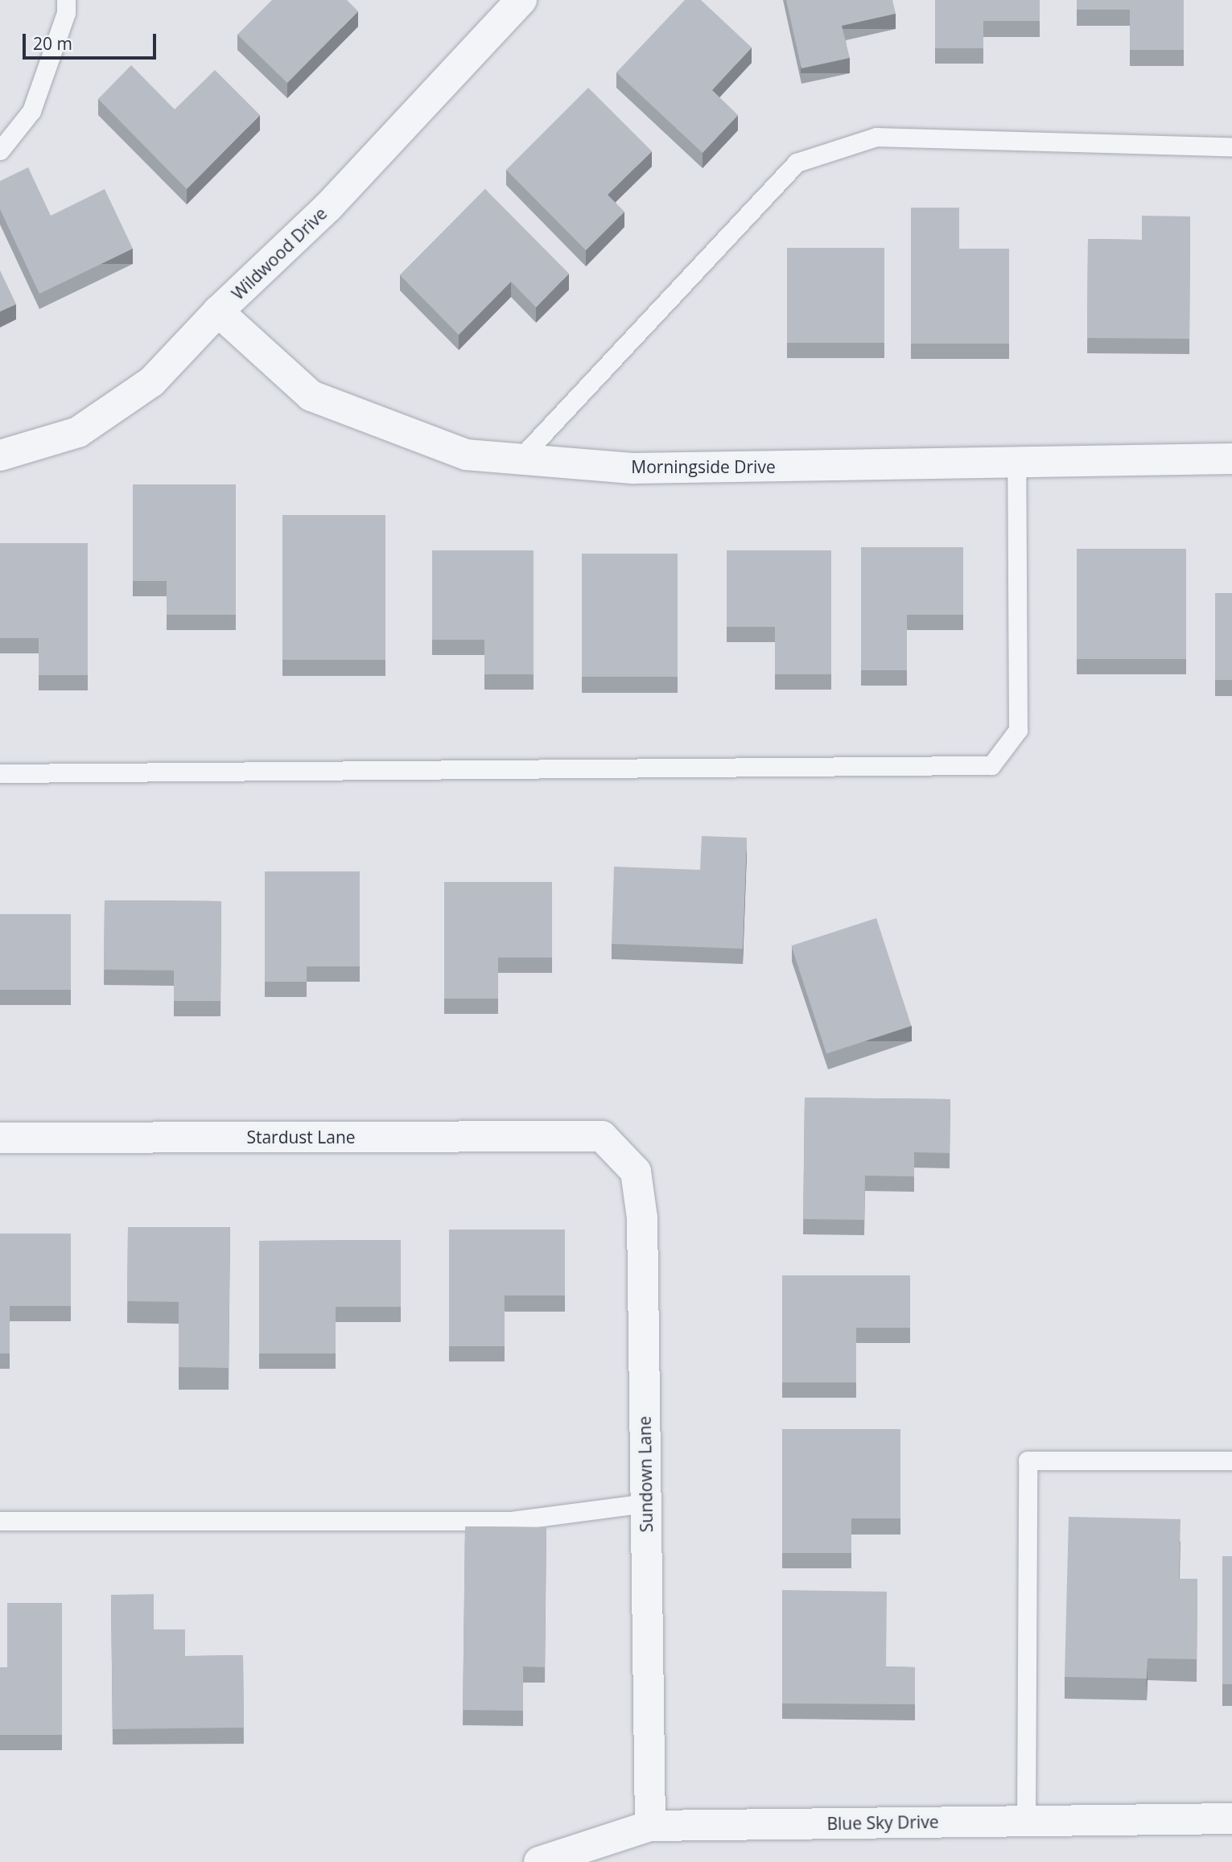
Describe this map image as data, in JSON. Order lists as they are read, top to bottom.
{
  "streets": {
    "street": [
      "Wildwood Drive",
      "Morningside Drive",
      "Stardust Lane",
      "Sundown Lane",
      "Blue Sky Drive"
    ]
  },
  "crossings": [
    ["Wildwood Drive", "Morningside Drive"],
    ["Stardust Lane", "Sundown Lane"],
    ["Sundown Lane", "Blue Sky Drive"]
  ],
  "scale_bar": "20 m"
}
